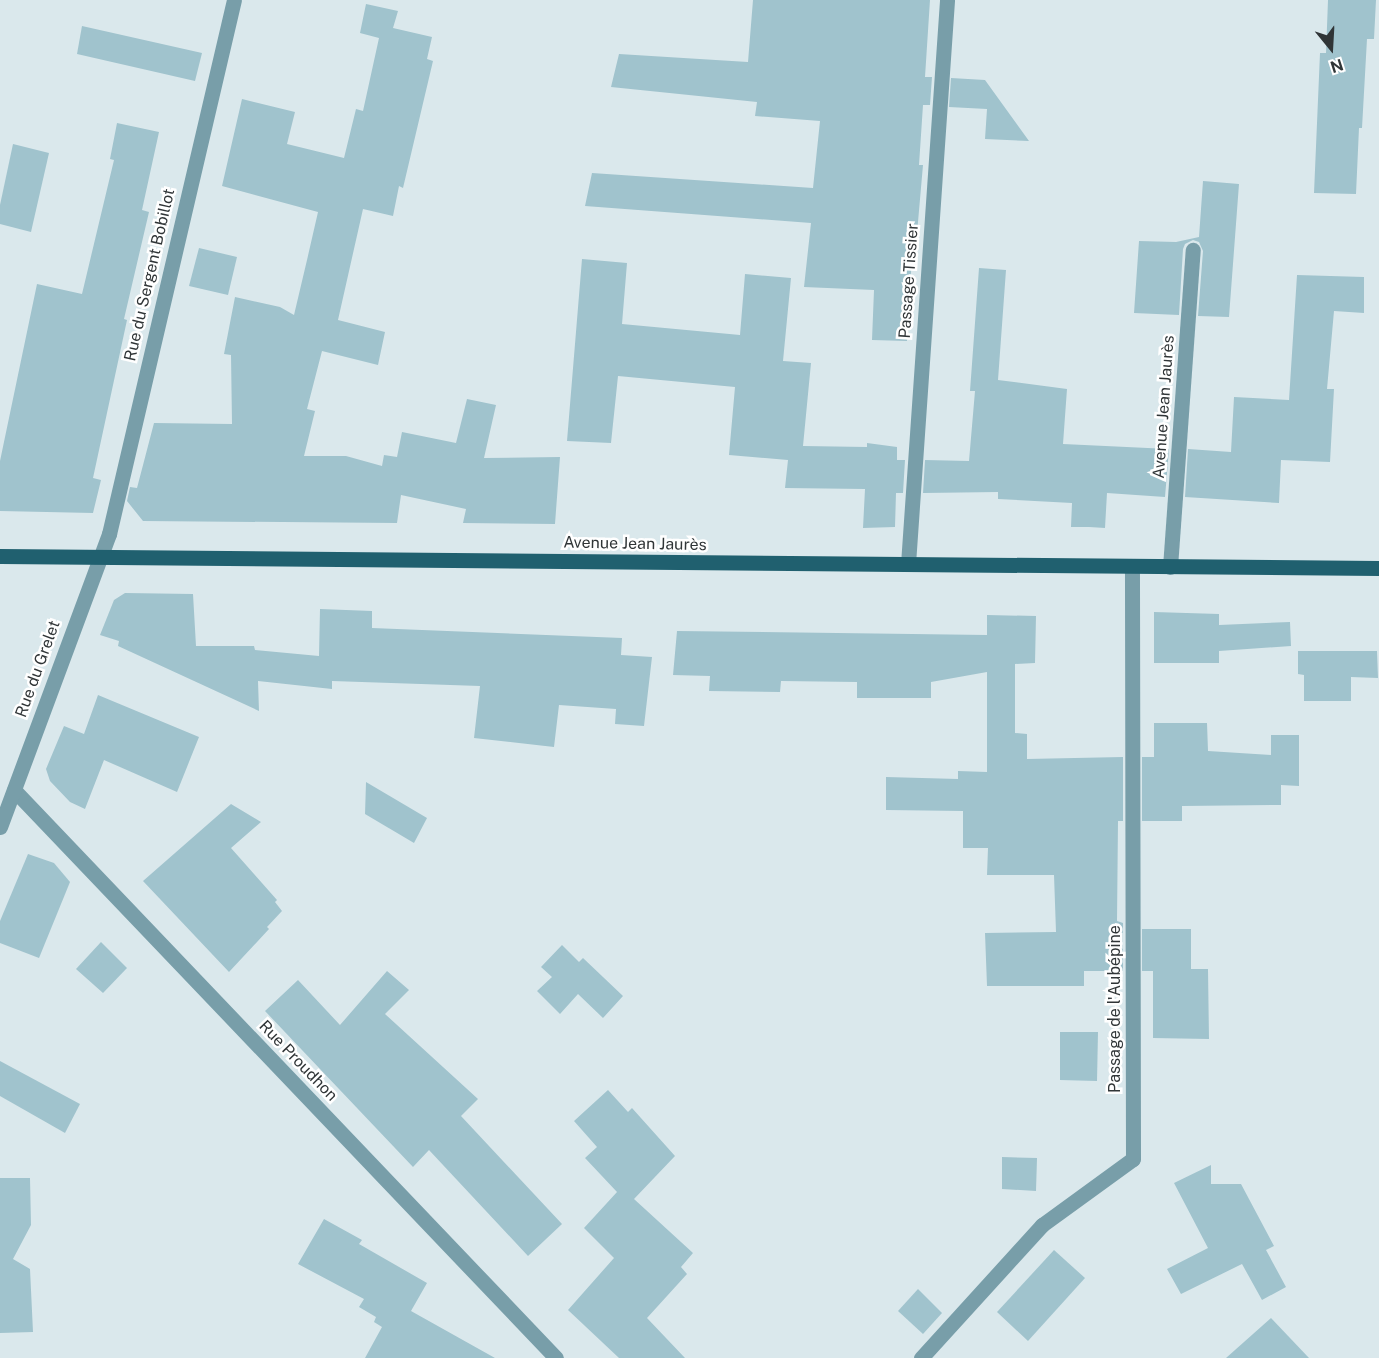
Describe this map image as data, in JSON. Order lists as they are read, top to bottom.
{
  "streets": {
    "main road": ["Avenue Jean Jaurès"],
    "street": [
      "Rue du Sergent Bobillot",
      "Passage Tissier",
      "Rue du Grelet",
      "Passage de l'Aubépine",
      "Rue Proudhon"
    ]
  },
  "crossings": [
    ["Rue du Sergent Bobillot", "Avenue Jean Jaurès"],
    ["Rue du Sergent Bobillot", "Rue du Grelet"],
    ["Passage Tissier", "Avenue Jean Jaurès"],
    ["Avenue Jean Jaurès", "Rue du Grelet"],
    ["Avenue Jean Jaurès", "Passage de l'Aubépine"],
    ["Rue du Grelet", "Rue Proudhon"]
  ],
  "north": "bottom"
}
